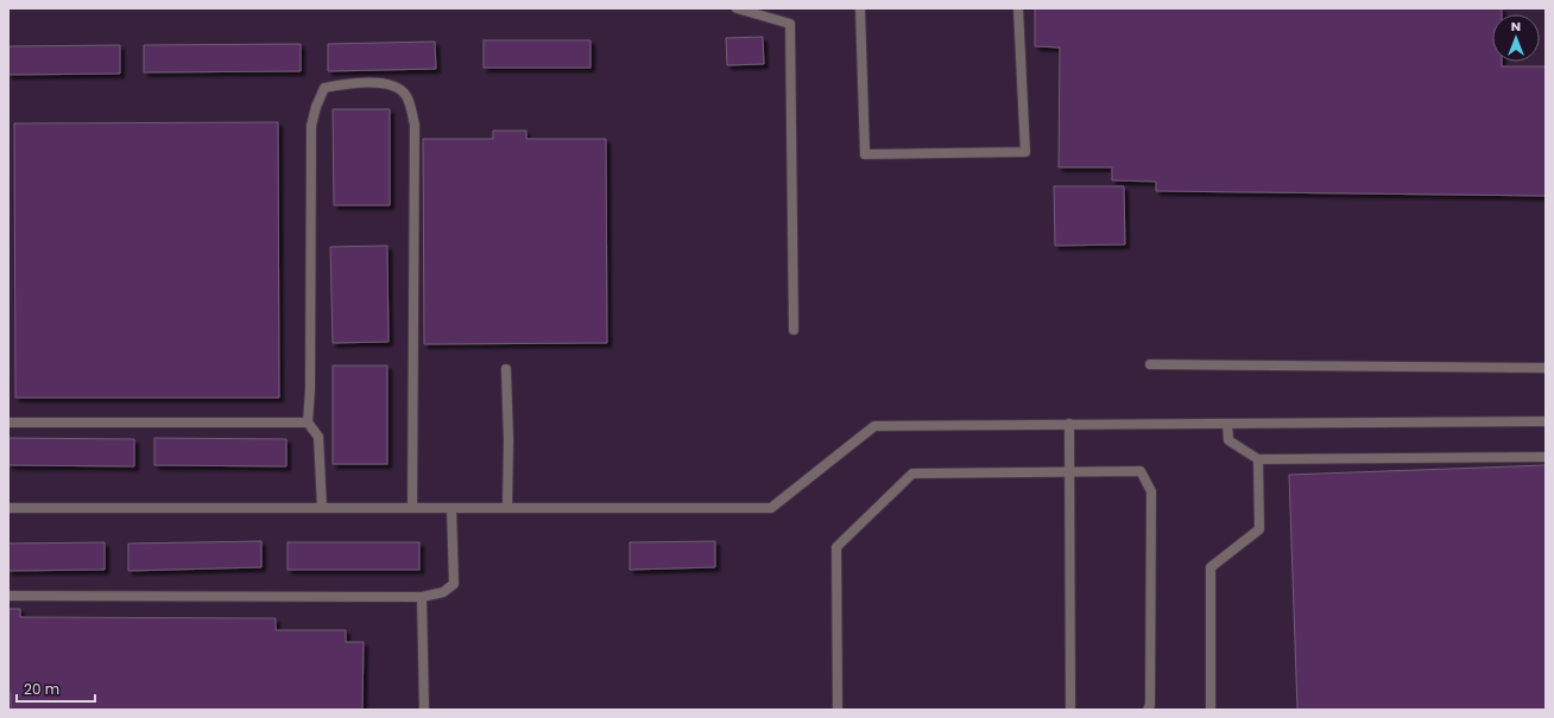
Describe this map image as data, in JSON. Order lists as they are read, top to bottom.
{
  "scale_bar": "20 m",
  "north": "top"
}
